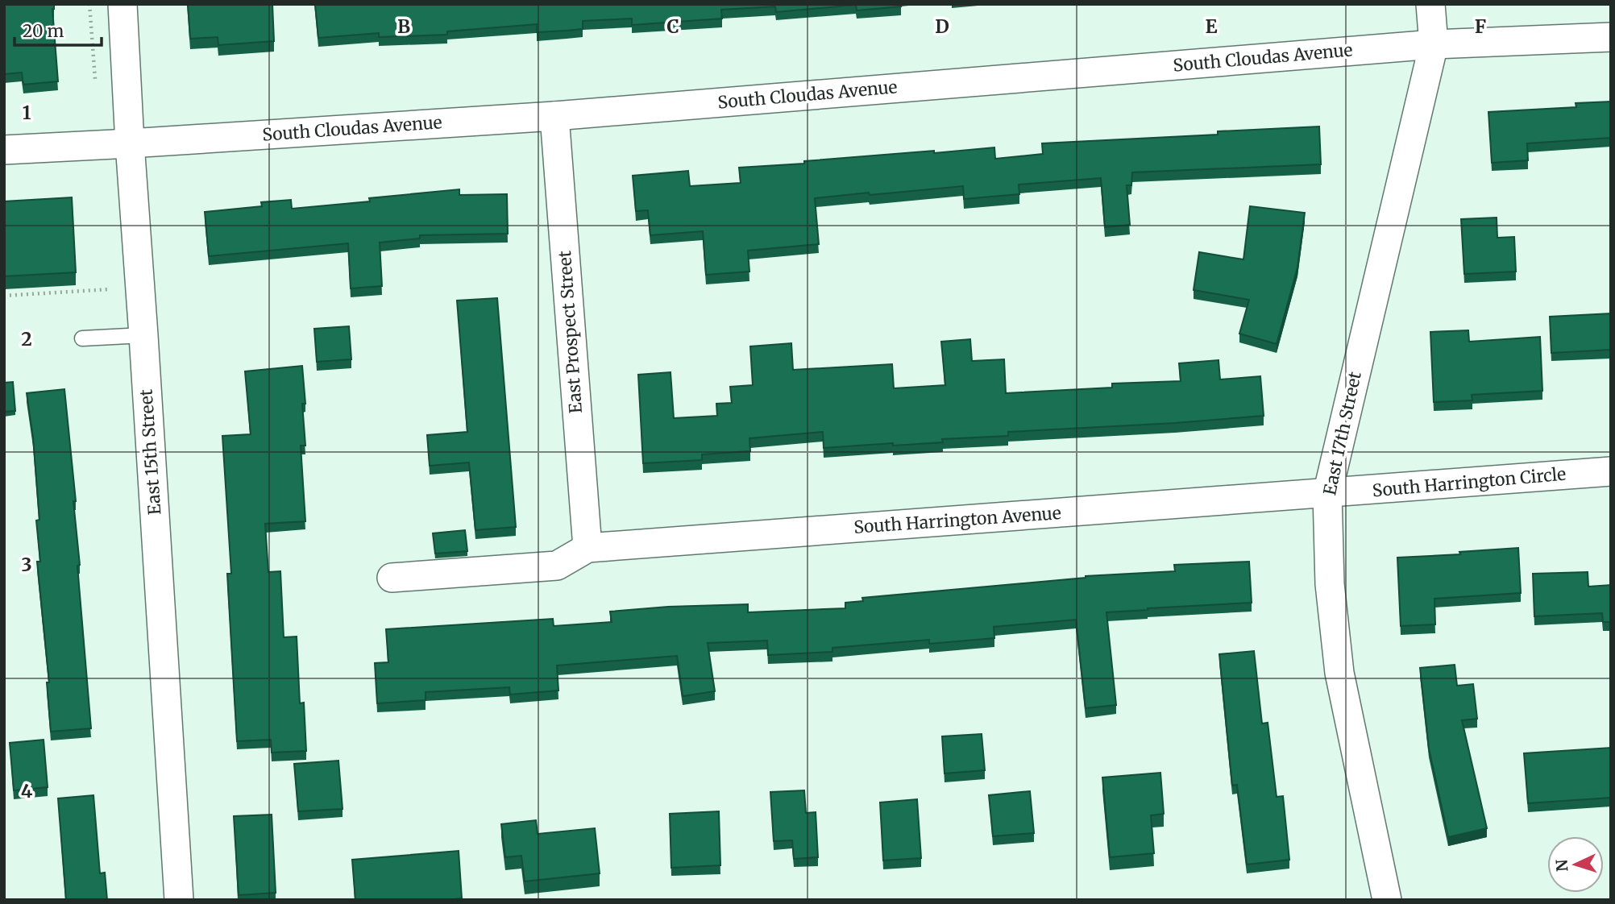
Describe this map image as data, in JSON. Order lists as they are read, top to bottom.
{
  "streets": {
    "street": [
      "South Cloudas Avenue",
      "East Prospect Street",
      "East 17th Street",
      "East 15th Street",
      "South Harrington Circle",
      "South Harrington Avenue"
    ]
  },
  "crossings": [
    ["South Cloudas Avenue", "East Prospect Street"],
    ["South Cloudas Avenue", "East 17th Street"],
    ["South Cloudas Avenue", "East 15th Street"],
    ["East Prospect Street", "South Harrington Avenue"],
    ["East 17th Street", "South Harrington Circle"],
    ["East 17th Street", "South Harrington Avenue"],
    ["South Harrington Circle", "South Harrington Avenue"]
  ],
  "scale_bar": "20 m",
  "north": "left",
  "grid": {
    "columns": [
      "B",
      "C",
      "D",
      "E",
      "F"
    ],
    "rows": [
      "1",
      "2",
      "3",
      "4"
    ]
  }
}
